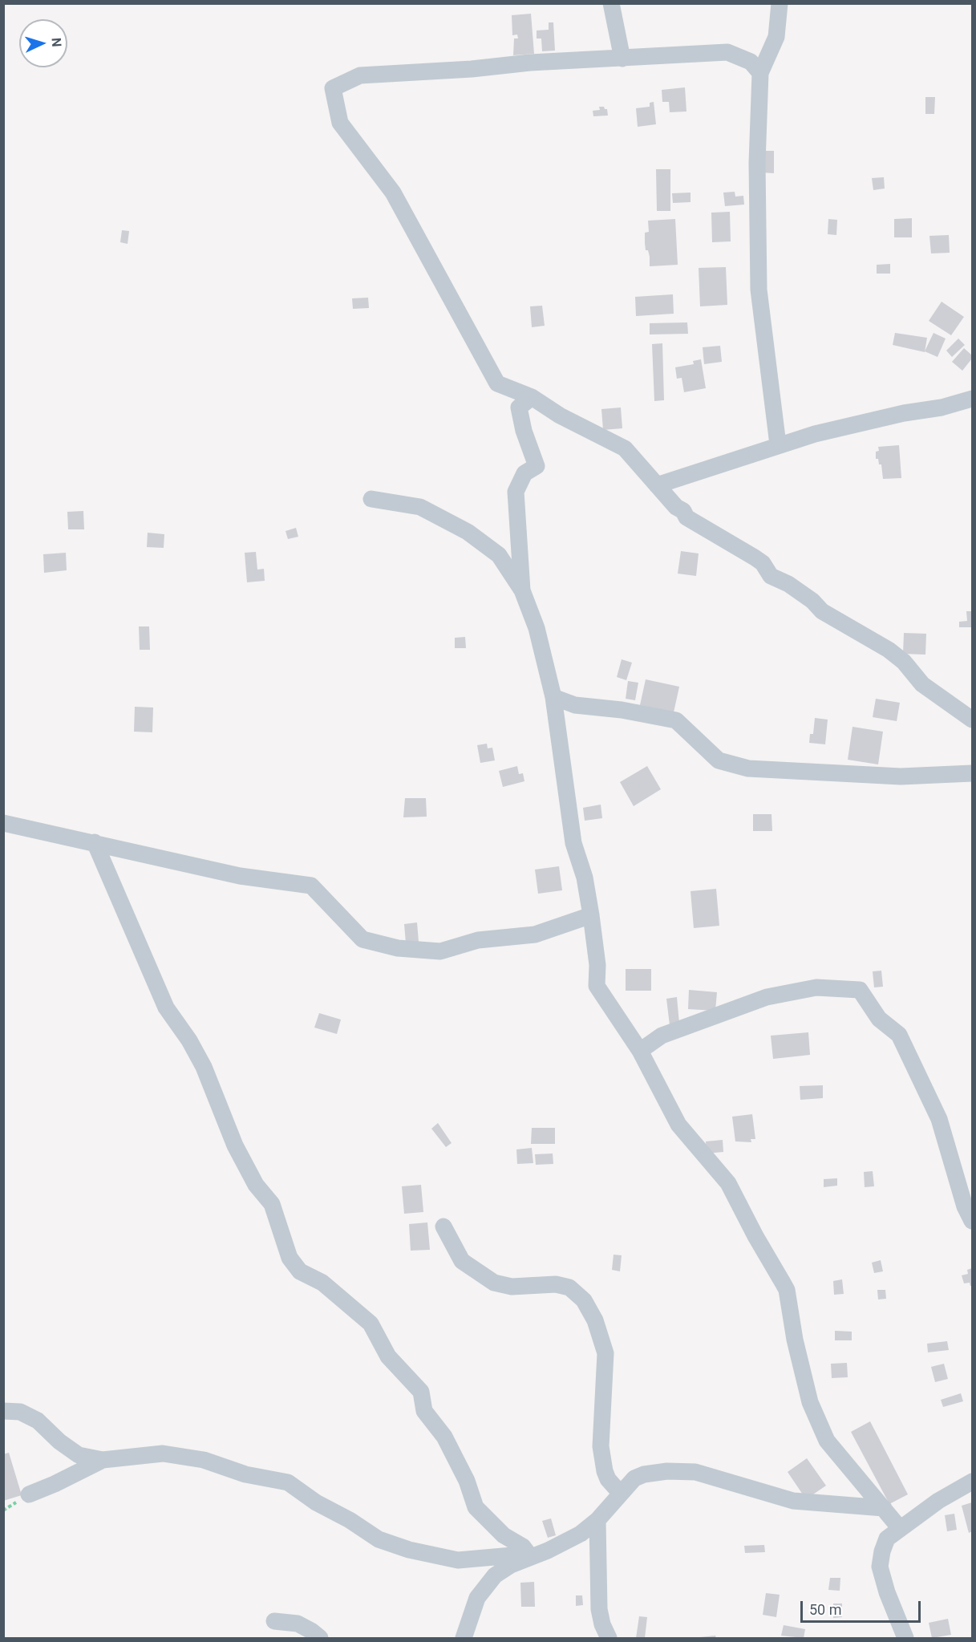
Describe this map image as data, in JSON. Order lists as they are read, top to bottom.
{
  "scale_bar": "50 m",
  "north": "right"
}
